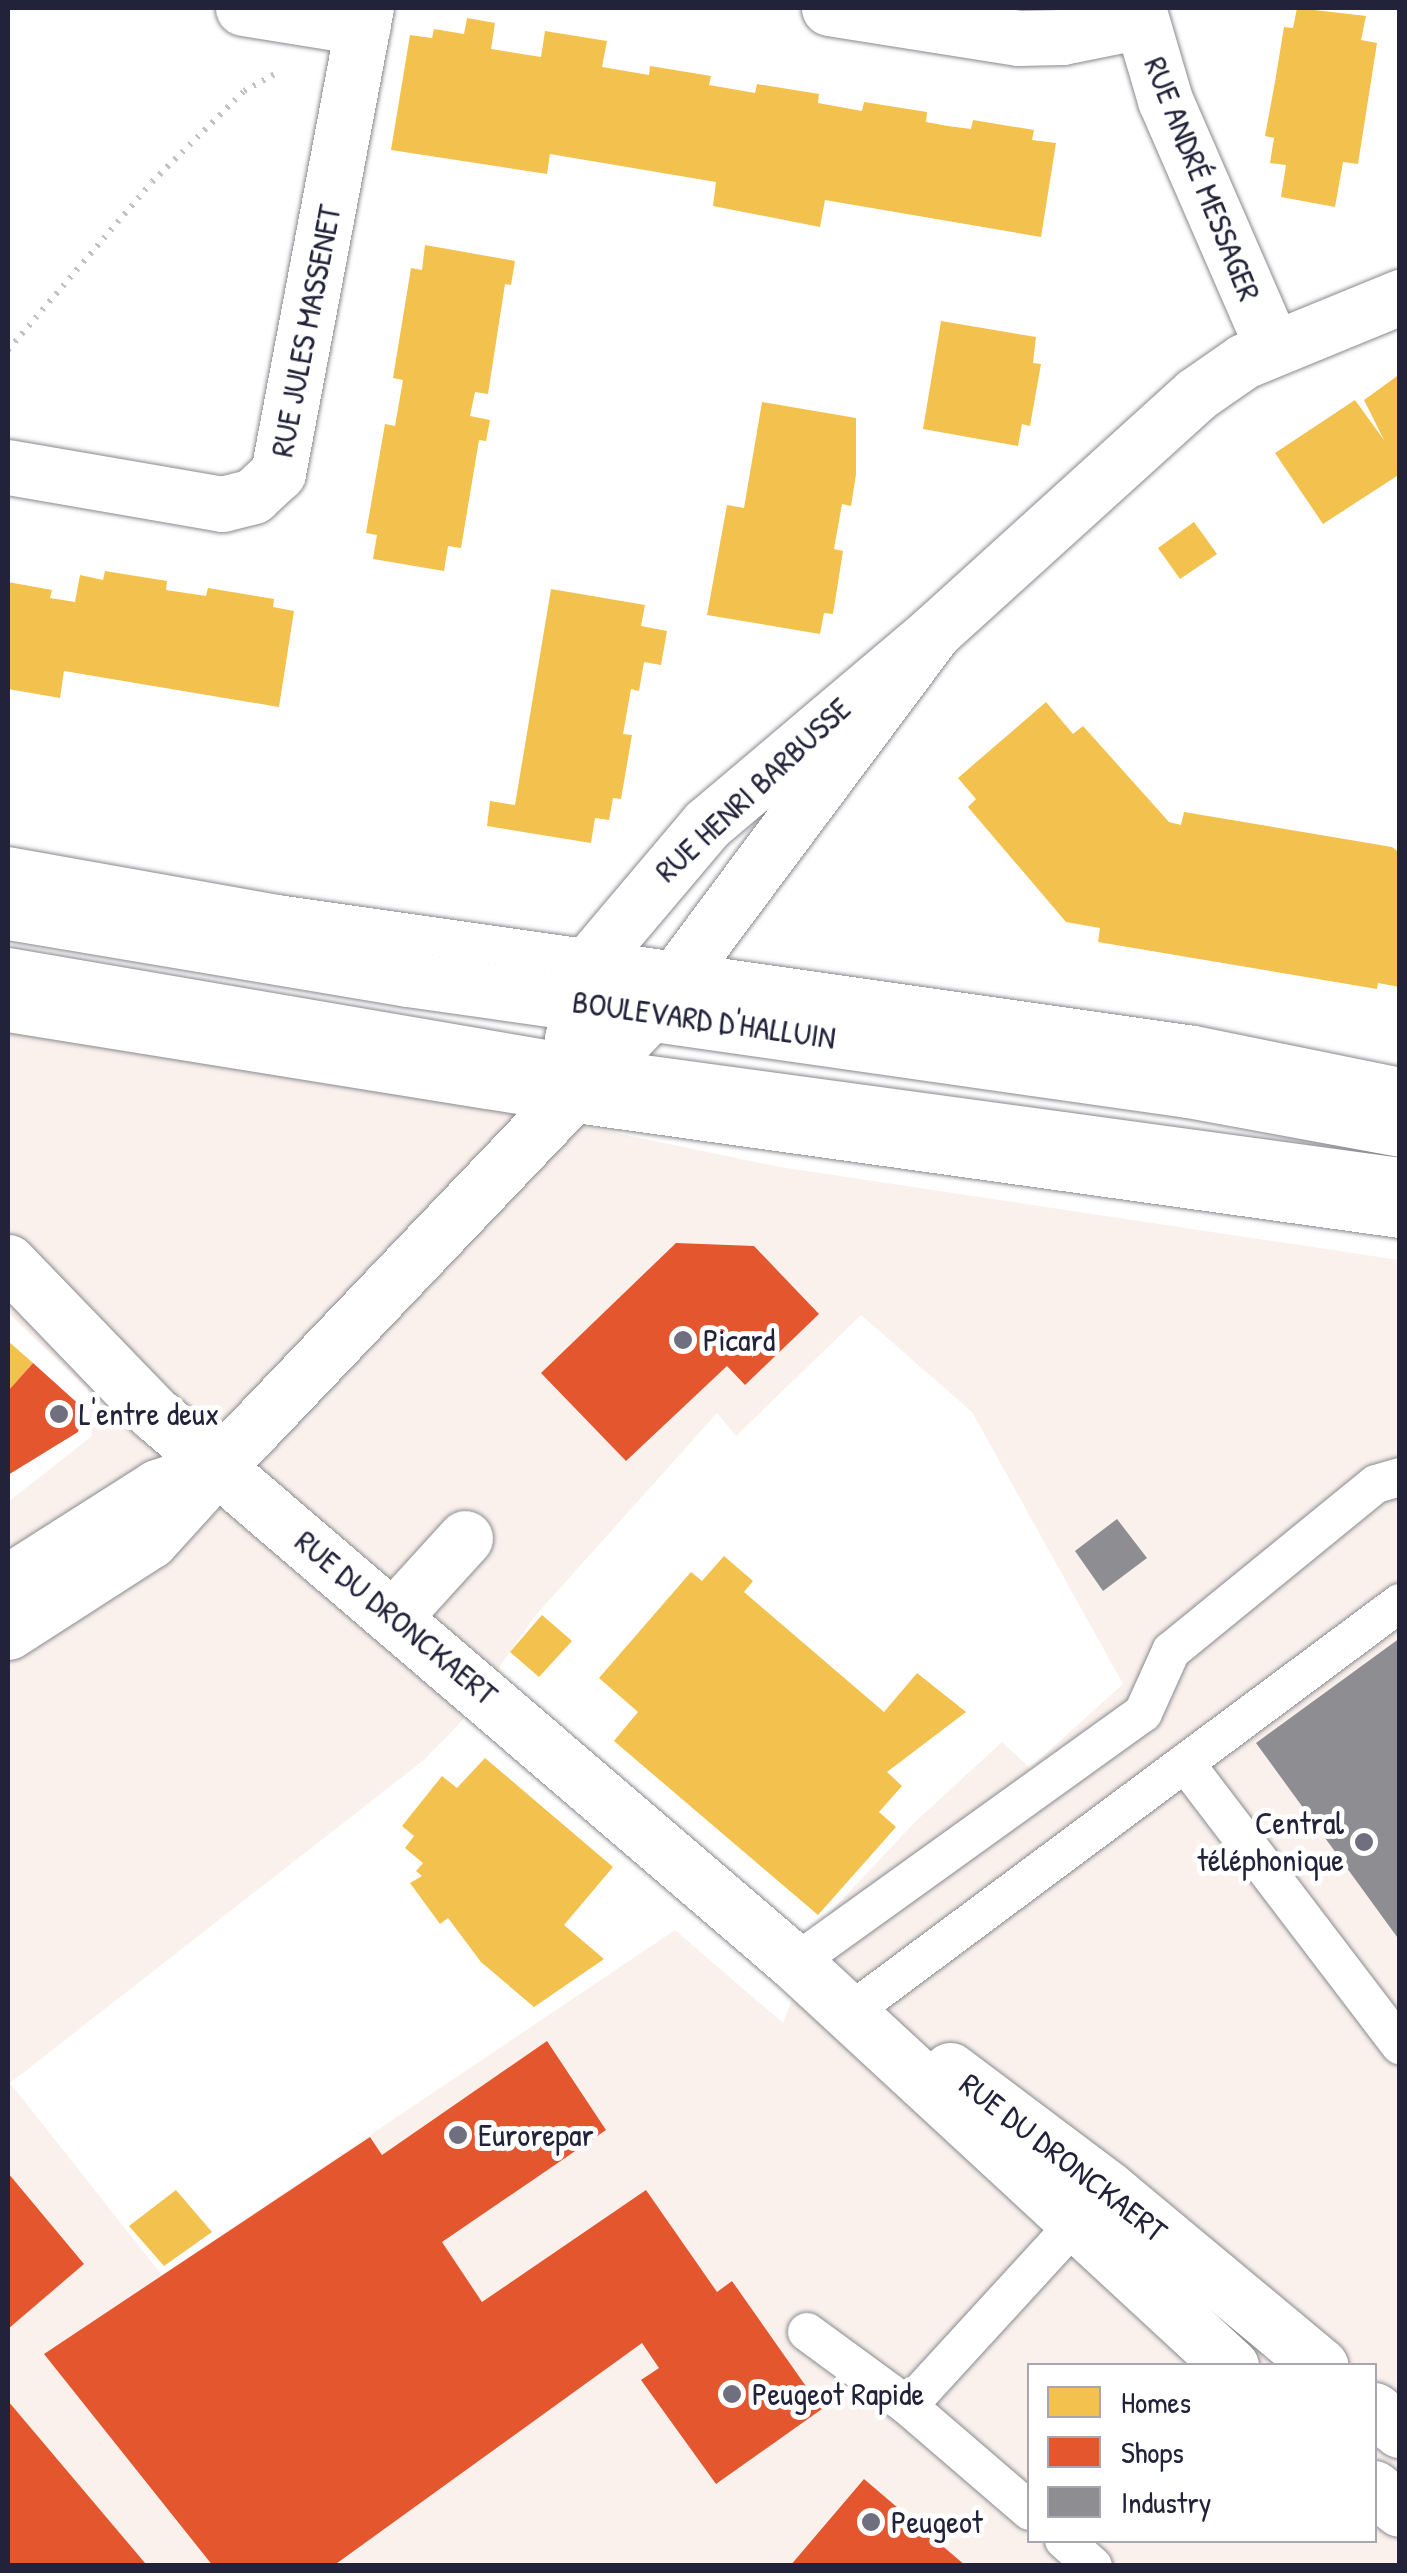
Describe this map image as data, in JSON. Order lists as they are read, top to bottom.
{
  "streets": {
    "main road": [
      "RUE ANDRÉ MESSAGER",
      "RUE JULES MASSENET",
      "RUE HENRI BARBUSSE",
      "BOULEVARD D'HALLUIN",
      "RUE DU DRONCKAERT"
    ]
  },
  "crossings": [
    ["RUE ANDRÉ MESSAGER", "RUE HENRI BARBUSSE"],
    ["RUE HENRI BARBUSSE", "BOULEVARD D'HALLUIN"],
    ["RUE HENRI BARBUSSE", "RUE DU DRONCKAERT"]
  ],
  "places": [
    "Picard",
    "L'entre deux",
    "Central téléphonique",
    "Eurorepar",
    "Peugeot Rapide",
    "Peugeot"
  ],
  "legend": ["Homes", "Shops", "Industry"]
}
